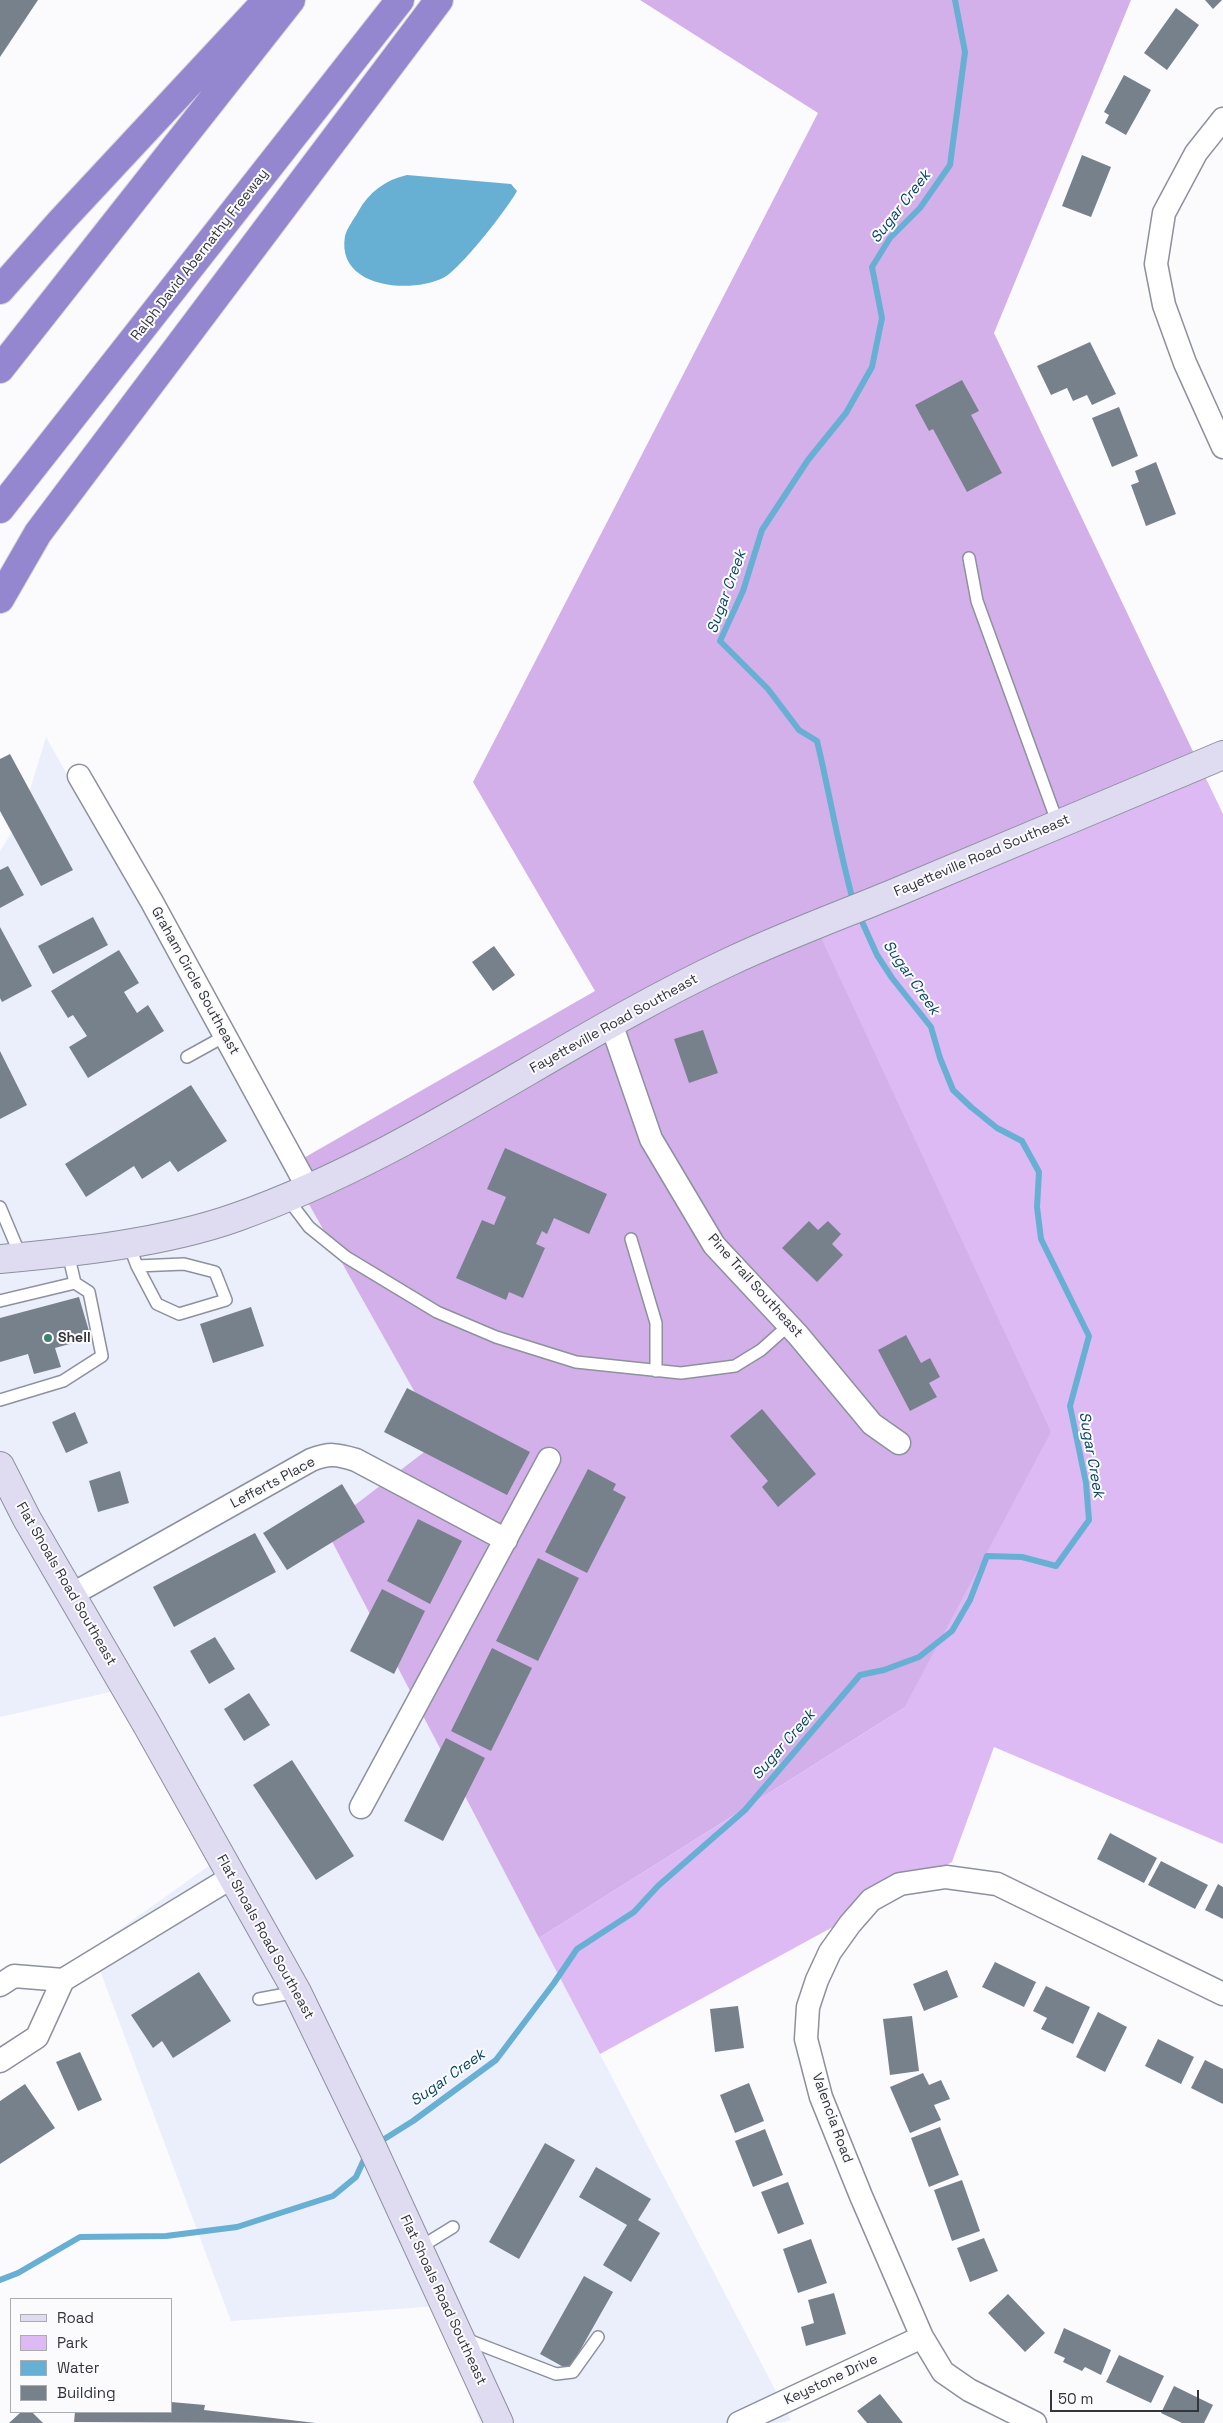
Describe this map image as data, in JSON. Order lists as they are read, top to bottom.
{
  "streets": {
    "highway": ["Ralph David Abernathy Freeway"],
    "street": [
      "Fayetteville Road Southeast",
      "Graham Circle Southeast",
      "Pine Trail Southeast",
      "Lefferts Place",
      "Flat Shoals Road Southeast",
      "Valencia Road",
      "Keystone Drive"
    ]
  },
  "crossings": [
    ["Fayetteville Road Southeast", "Graham Circle Southeast"],
    ["Fayetteville Road Southeast", "Pine Trail Southeast"],
    ["Lefferts Place", "Flat Shoals Road Southeast"],
    ["Valencia Road", "Keystone Drive"]
  ],
  "water": ["Sugar Creek"],
  "places": ["Shell"],
  "legend": [
    "Road",
    "Park",
    "Water",
    "Building"
  ],
  "scale_bar": "50 m"
}
